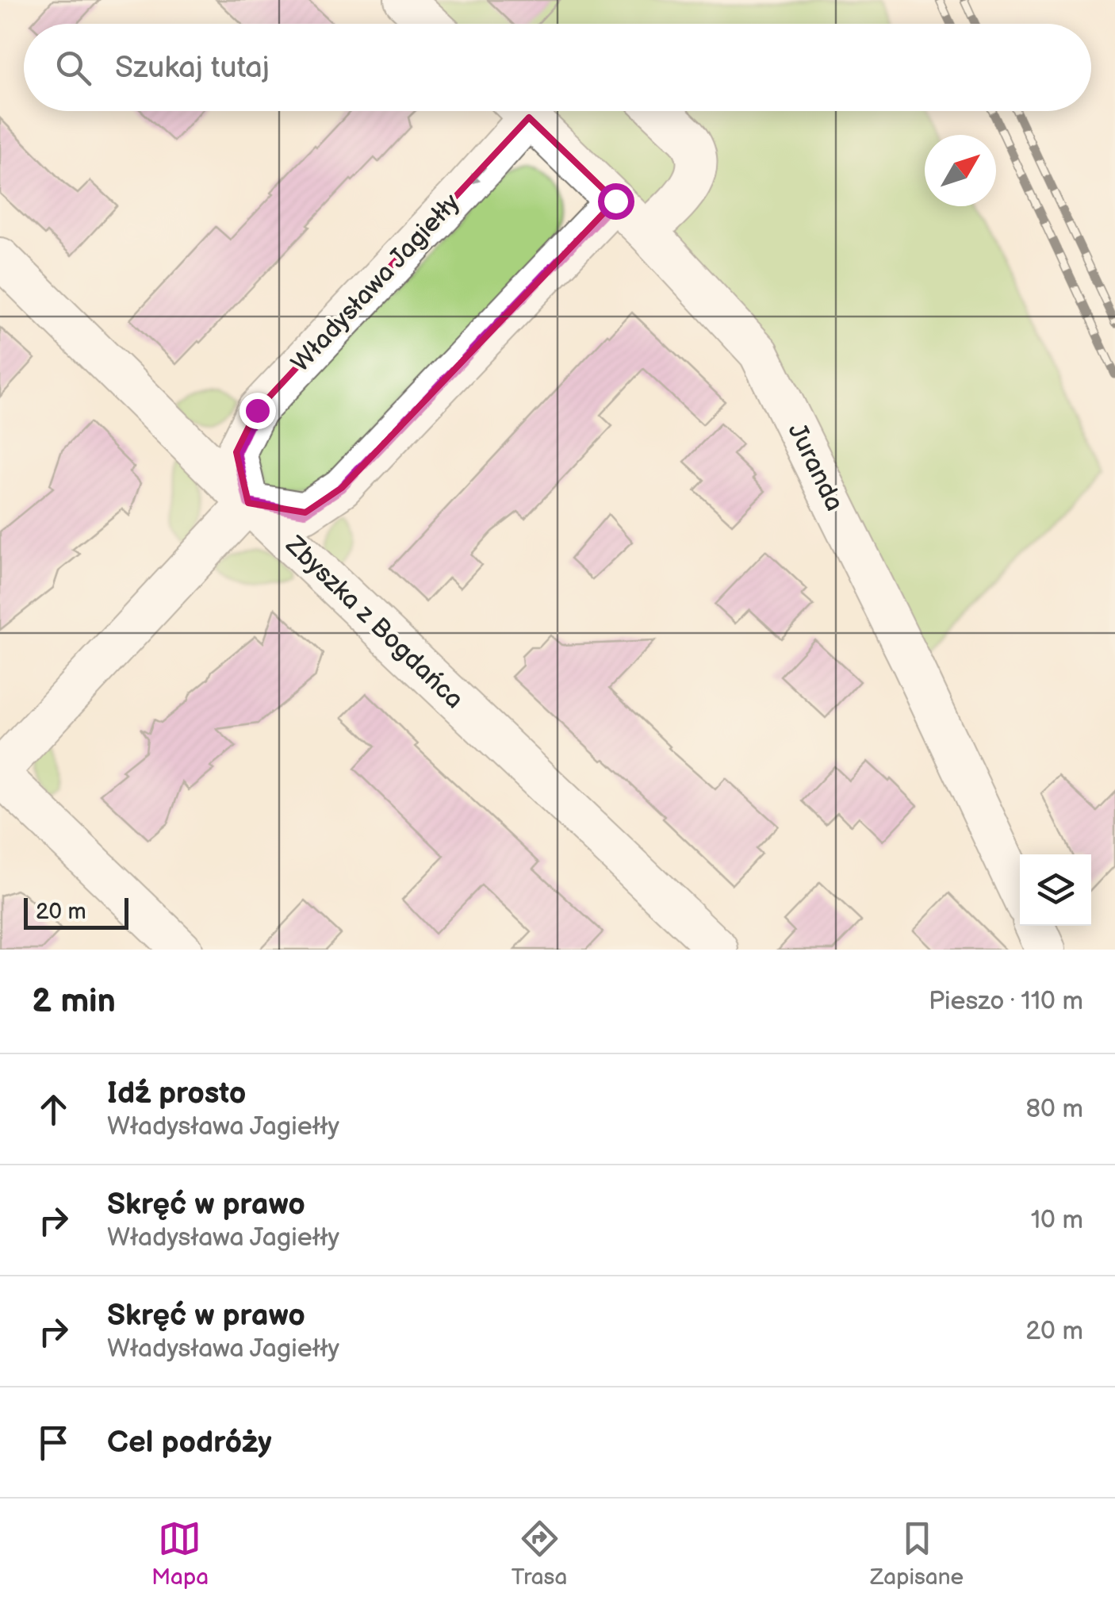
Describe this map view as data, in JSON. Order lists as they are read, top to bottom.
{
  "streets": {
    "street": ["Władysława Jagiełły", "Juranda", "Zbyszka z Bogdańca"]
  },
  "crossings": [
    ["Władysława Jagiełły", "Zbyszka z Bogdańca"]
  ],
  "scale_bar": "20 m",
  "north": "top right",
  "page": {
    "search": "Szukaj tutaj",
    "scale": "20 m",
    "heading": ["2 min", "Pieszo · 110 m"],
    "list": [
      ["Idź prosto", "Władysława Jagiełły", "80 m"],
      ["Skręć w prawo", "Władysława Jagiełły", "10 m"],
      ["Skręć w prawo", "Władysława Jagiełły", "20 m"],
      "Cel podróży"
    ],
    "nav": ["Mapa", "Trasa", "Zapisane"]
  }
}
